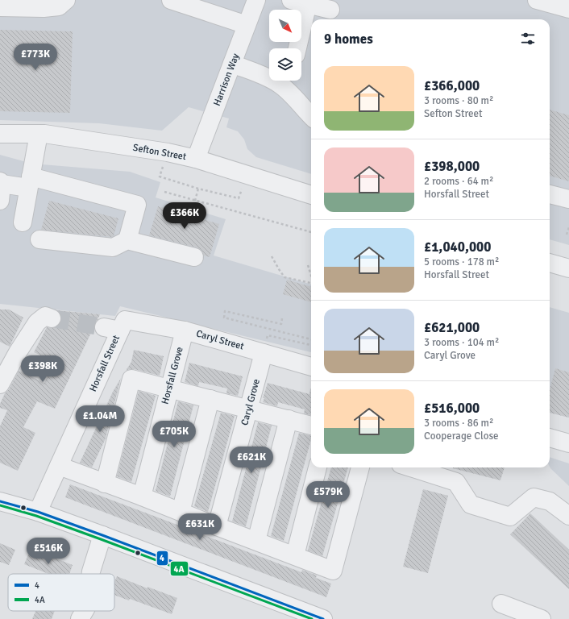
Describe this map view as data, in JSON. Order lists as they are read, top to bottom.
{
  "streets": {
    "street": [
      "Harrison Way",
      "Sefton Street",
      "Caryl Street",
      "Horsfall Street",
      "Horsfall Grove",
      "Caryl Grove"
    ]
  },
  "crossings": [
    ["Harrison Way", "Sefton Street"],
    ["Caryl Street", "Horsfall Street"],
    ["Caryl Street", "Horsfall Grove"],
    ["Caryl Street", "Caryl Grove"]
  ],
  "lines": ["transit line 4", "transit line 4A"],
  "legend": ["4", "4A"],
  "north": "bottom right",
  "page": {
    "heading": "9 homes",
    "price": [
      "£773K",
      "£366K",
      "£398K",
      "£1.04M",
      "£705K",
      "£621K",
      "£579K",
      "£631K",
      "£516K"
    ],
    "list": [
      {
        "name": "£366,000",
        "note": "3 rooms · 80 m² · Sefton Street"
      },
      {
        "name": "£398,000",
        "note": "2 rooms · 64 m² · Horsfall Street"
      },
      {
        "name": "£1,040,000",
        "note": "5 rooms · 178 m² · Horsfall Street"
      },
      {
        "name": "£621,000",
        "note": "3 rooms · 104 m² · Caryl Grove"
      },
      {
        "name": "£516,000",
        "note": "3 rooms · 86 m² · Cooperage Close"
      }
    ]
  }
}
